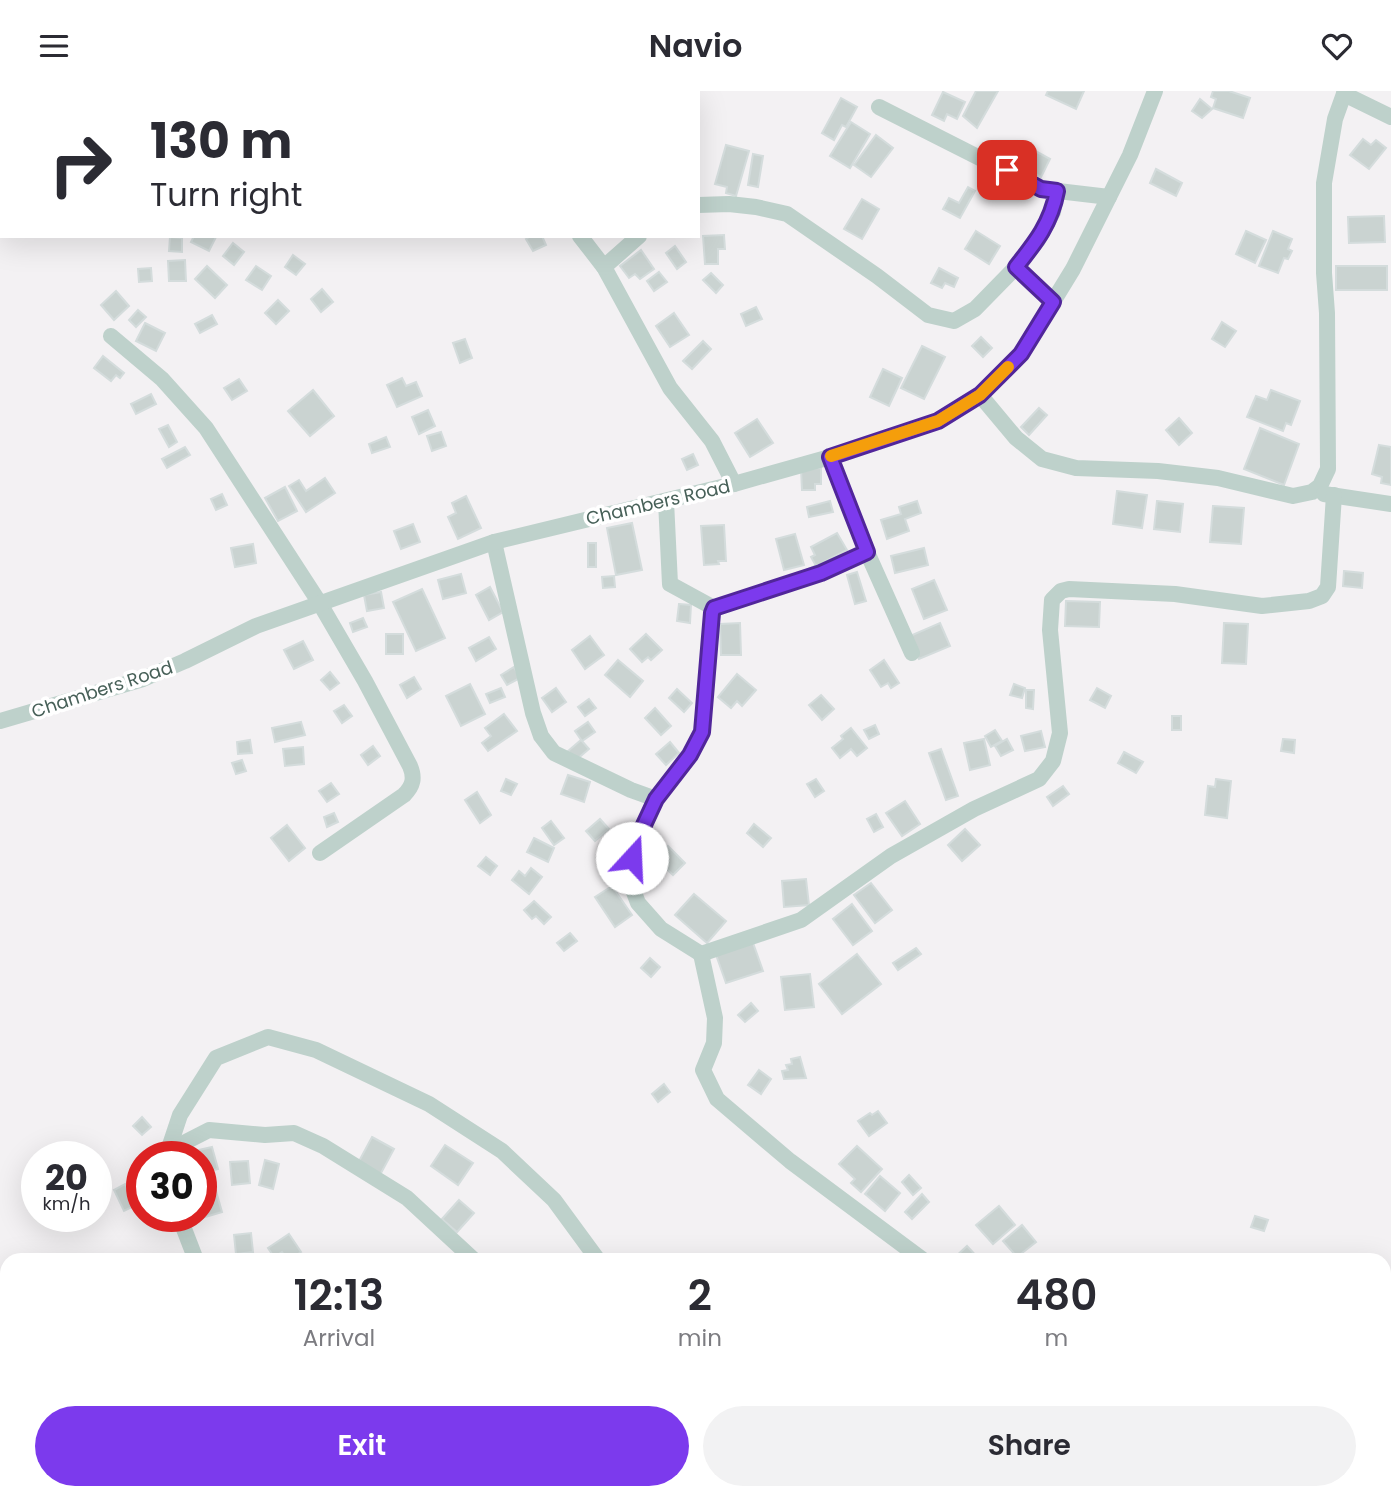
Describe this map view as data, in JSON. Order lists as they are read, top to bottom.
{
  "streets": {
    "street": ["Chambers Road"]
  },
  "page": {
    "header": "Navio",
    "turn": ["130 m", "Turn right"],
    "speed": "20 km/h",
    "limit": "30",
    "eta": [
      "12:13",
      "Arrival",
      "2",
      "min",
      "480",
      "m"
    ],
    "buttons": ["Exit", "Share"]
  }
}
